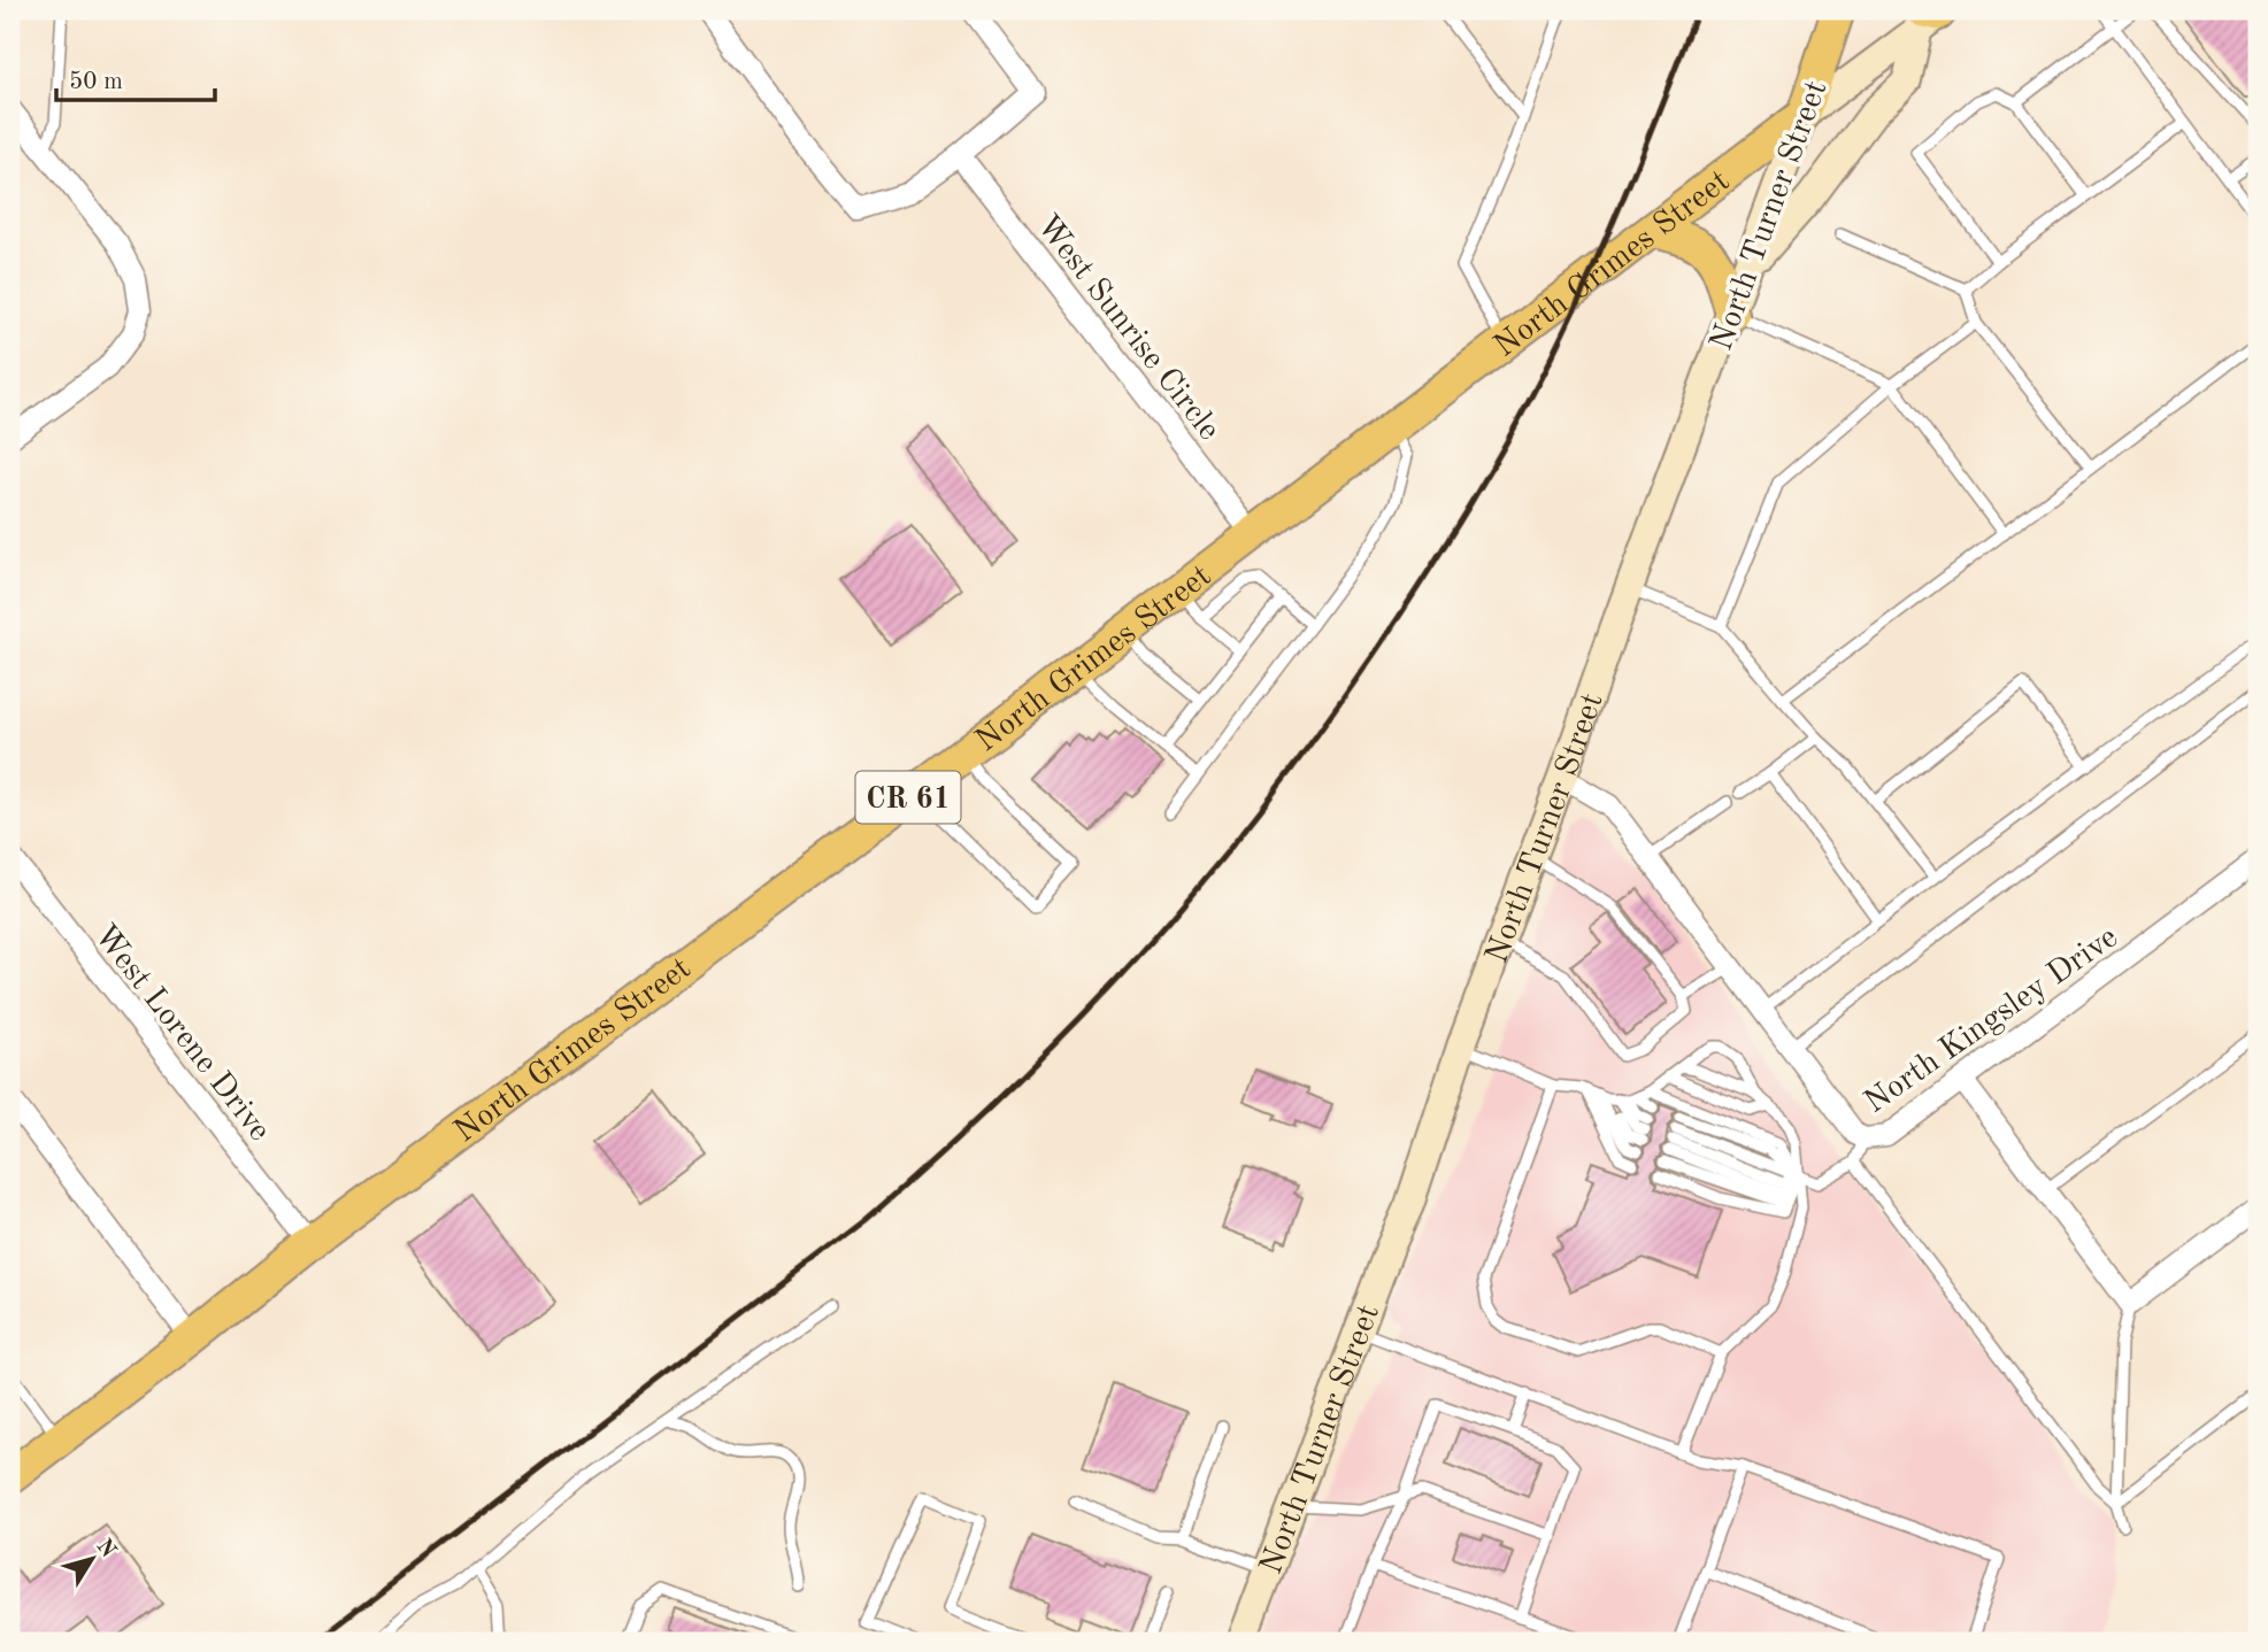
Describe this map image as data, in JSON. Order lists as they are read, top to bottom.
{
  "streets": {
    "main road": ["North Turner Street", "North Grimes Street", "CR 61"],
    "street": ["West Sunrise Circle", "North Kingsley Drive", "West Lorene Drive"]
  },
  "crossings": [
    ["North Turner Street", "North Grimes Street"],
    ["North Turner Street", "North Kingsley Drive"],
    ["North Grimes Street", "West Sunrise Circle"],
    ["North Grimes Street", "West Lorene Drive"]
  ],
  "scale_bar": "50 m",
  "north": "top right"
}
